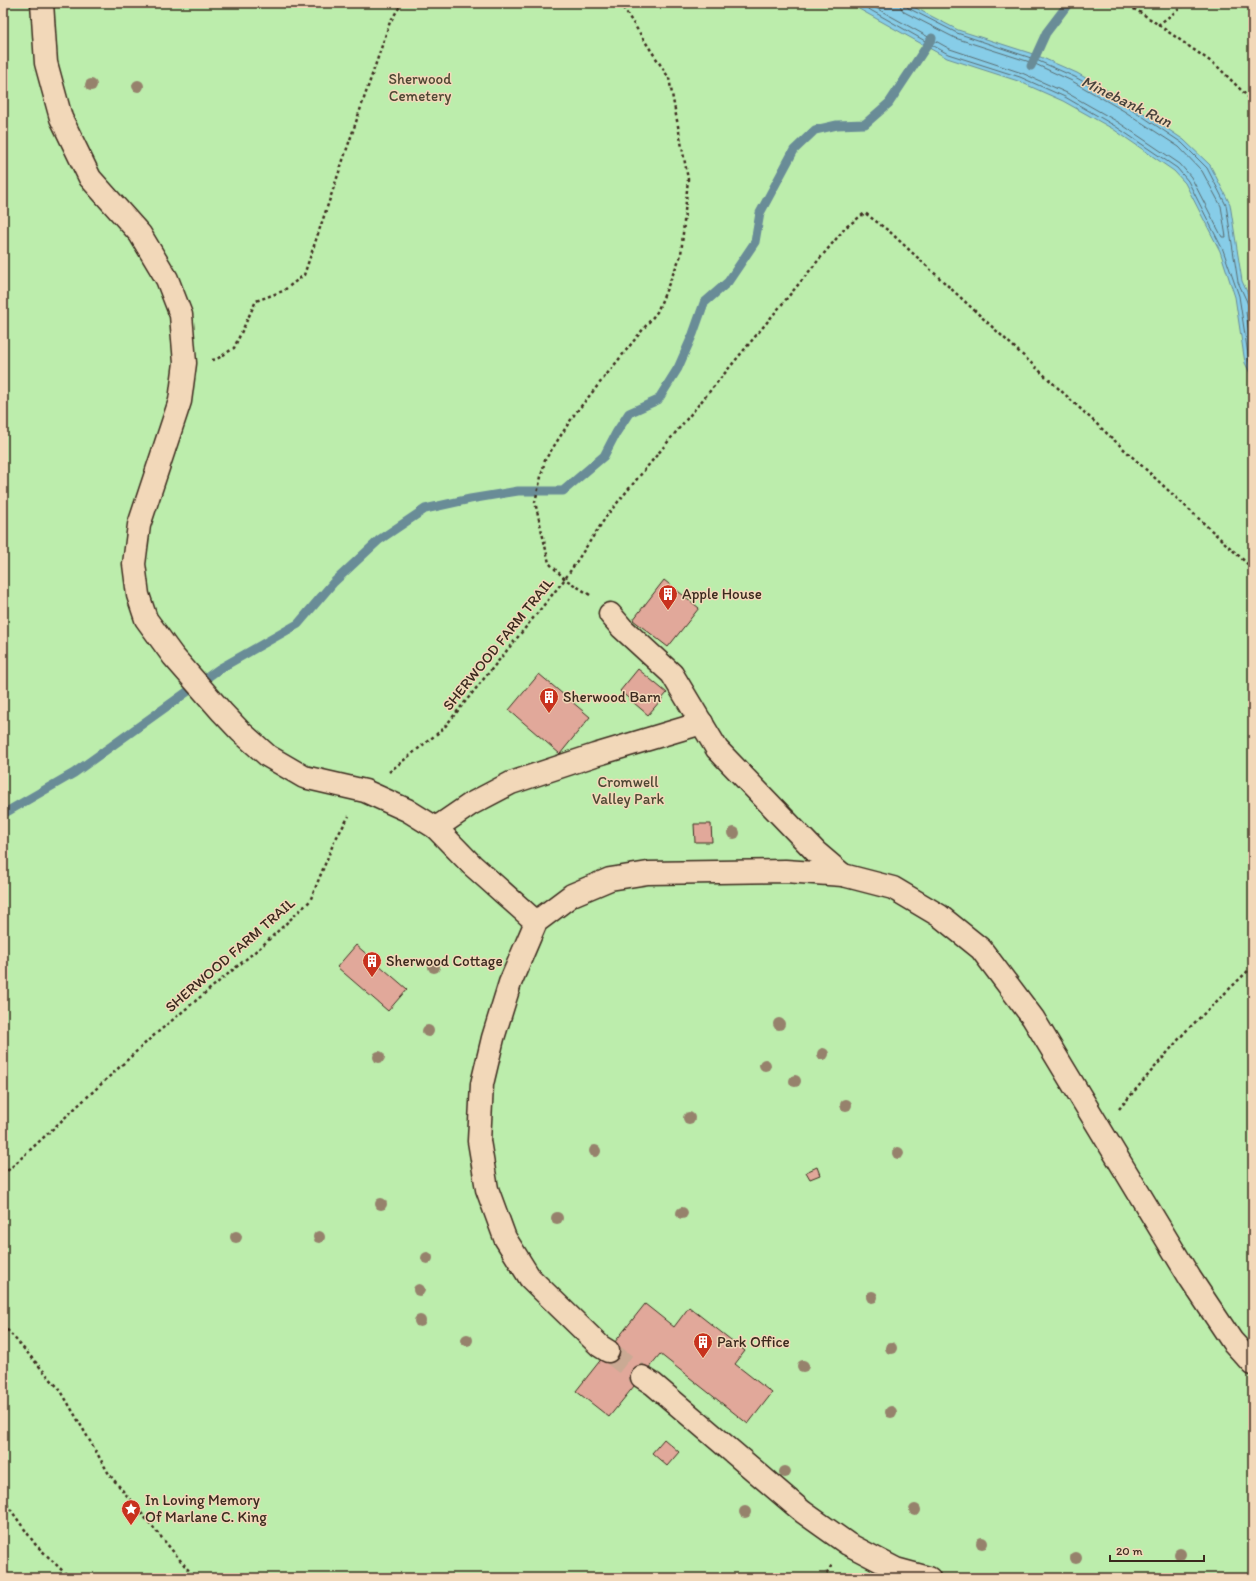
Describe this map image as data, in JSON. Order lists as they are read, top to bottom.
{
  "streets": {
    "path": ["SHERWOOD FARM TRAIL"]
  },
  "water": ["Minebank Run"],
  "parks": ["Sherwood Cemetery", "Cromwell Valley Park"],
  "places": {
    "building": [
      "Apple House",
      "Sherwood Barn",
      "Sherwood Cottage",
      "Park Office"
    ],
    "place": ["In Loving Memory Of Marlane C. King"]
  },
  "scale_bar": "20 m"
}
